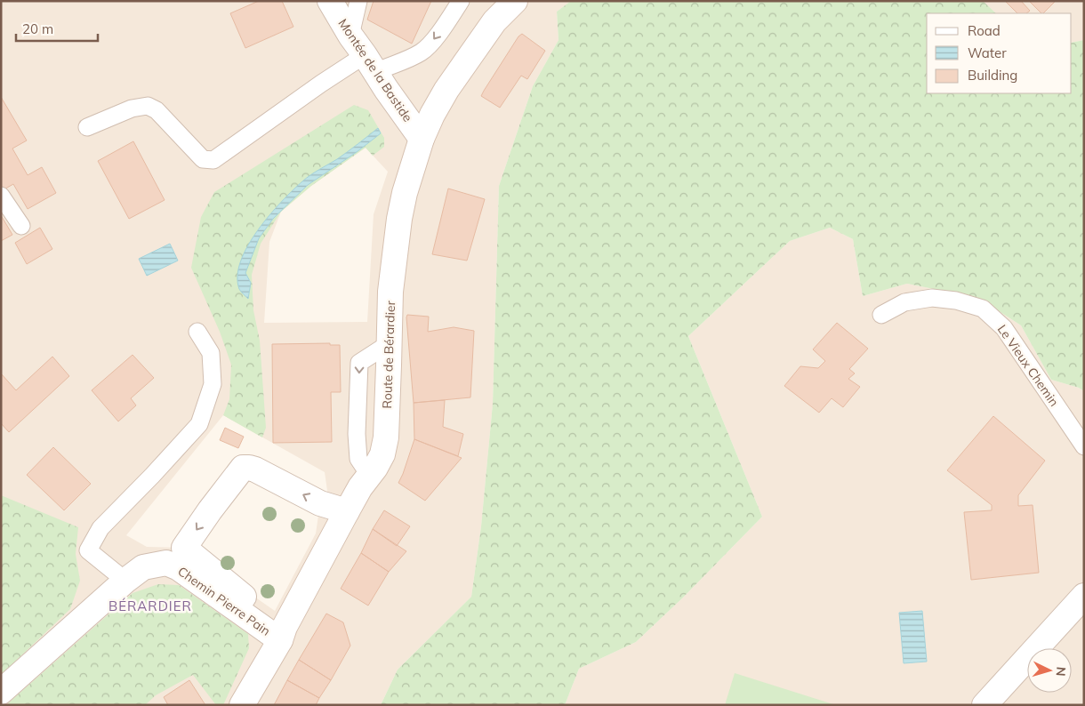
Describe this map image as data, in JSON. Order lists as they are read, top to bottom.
{
  "streets": {
    "street": ["Montée de la Bastide", "Route de Bérardier", "Chemin Pierre Pain"],
    "lane": ["Le Vieux Chemin"]
  },
  "crossings": [
    ["Montée de la Bastide", "Route de Bérardier"],
    ["Route de Bérardier", "Chemin Pierre Pain"]
  ],
  "districts": ["BÉRARDIER"],
  "legend": ["Road", "Water", "Building"],
  "scale_bar": "20 m",
  "north": "right"
}
